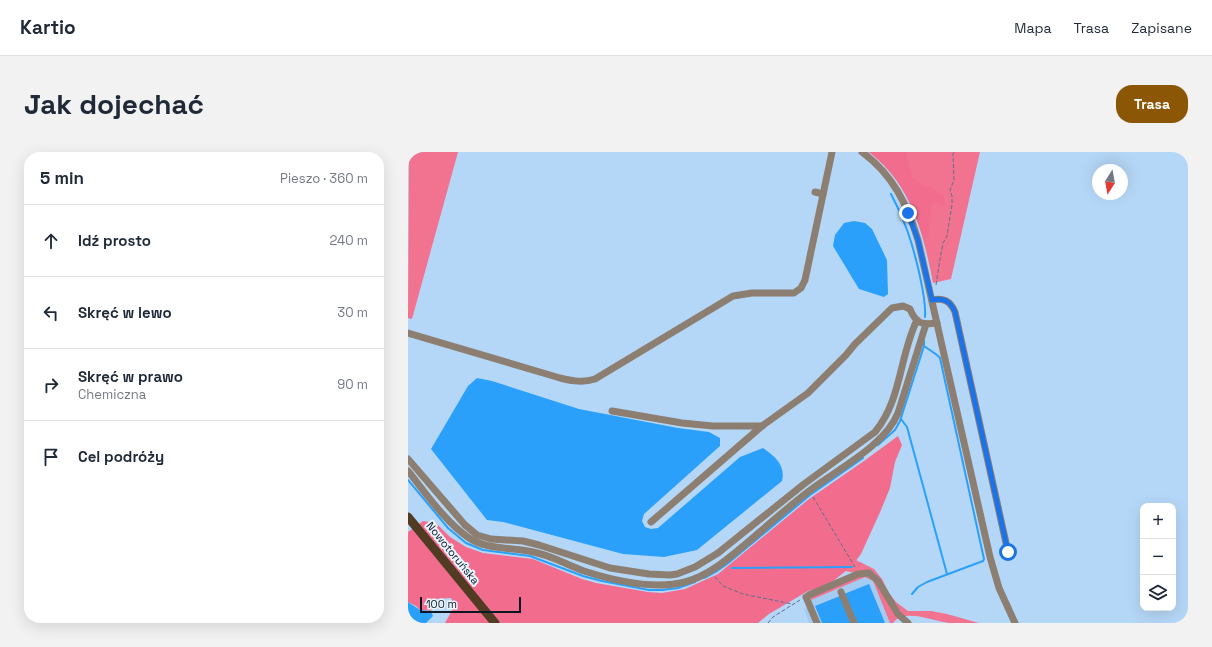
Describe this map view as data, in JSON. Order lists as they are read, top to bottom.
{
  "streets": {
    "main road": ["Nowotoruńska"]
  },
  "scale_bar": "100 m",
  "north": "bottom",
  "page": {
    "header": "Kartio",
    "nav": ["Mapa", "Trasa", "Zapisane"],
    "buttons": "Trasa",
    "title": "Jak dojechać",
    "heading": ["5 min", "Pieszo · 360 m"],
    "list": [
      ["Idź prosto", "240 m"],
      ["Skręć w lewo", "30 m"],
      ["Skręć w prawo", "Chemiczna", "90 m"],
      "Cel podróży"
    ],
    "map_buttons": ["+", "−"],
    "scale": "100 m"
  }
}
